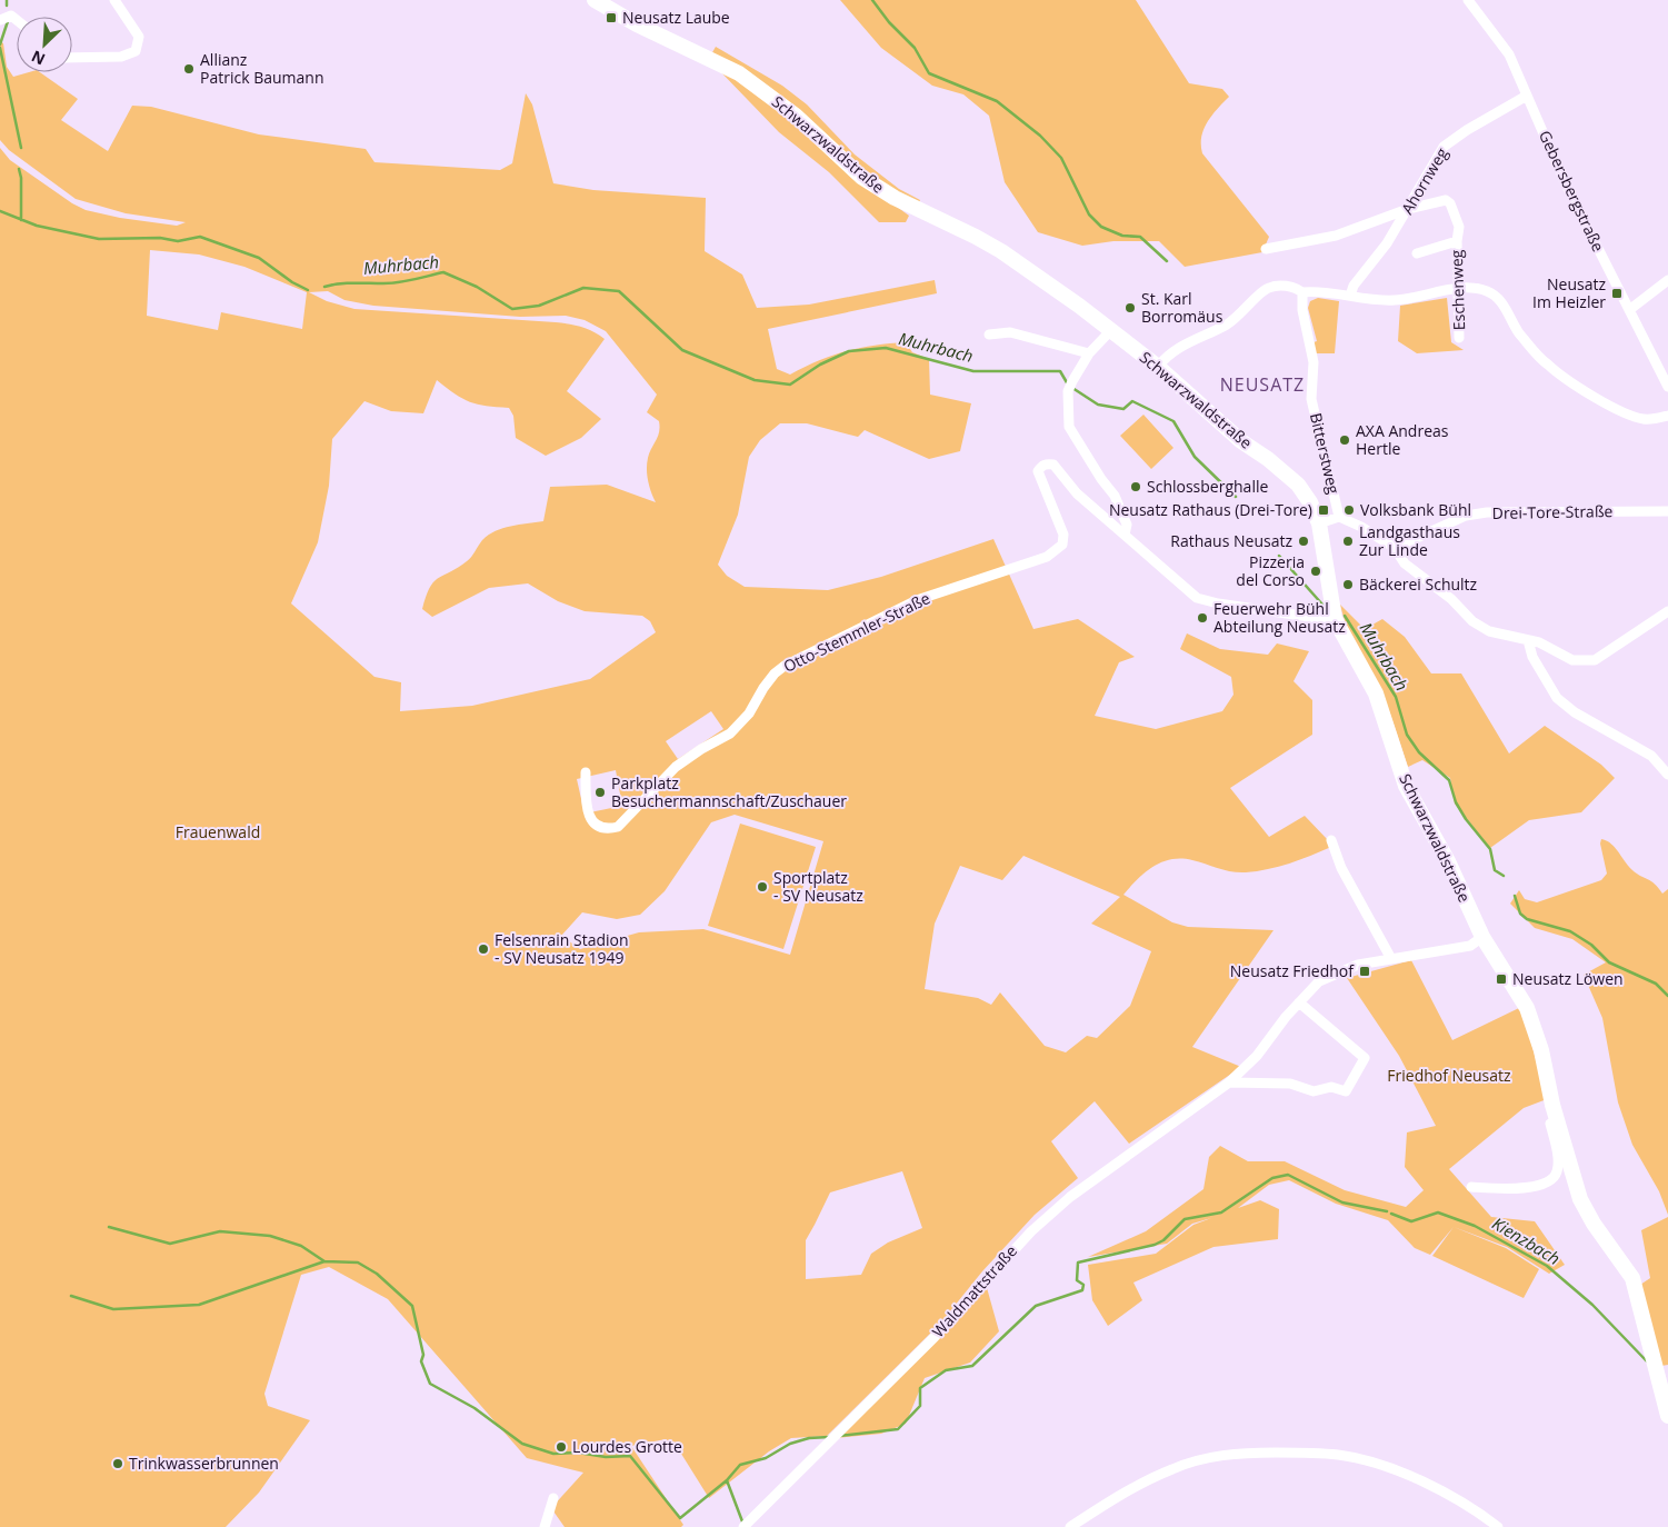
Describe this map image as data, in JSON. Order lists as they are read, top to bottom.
{
  "streets": {
    "main road": ["Schwarzwaldstraße"],
    "street": [
      "Ahornweg",
      "Gebersbergstraße",
      "Eschenweg",
      "Bitterstweg",
      "Drei-Tore-Straße",
      "Otto-Stemmler-Straße",
      "Waldmattstraße"
    ]
  },
  "crossings": [
    ["Schwarzwaldstraße", "Otto-Stemmler-Straße"],
    ["Schwarzwaldstraße", "Waldmattstraße"],
    ["Ahornweg", "Gebersbergstraße"],
    ["Ahornweg", "Eschenweg"]
  ],
  "districts": ["NEUSATZ"],
  "water": ["Muhrbach", "Kienzbach"],
  "parks": ["Frauenwald", "Friedhof Neusatz"],
  "places": {
    "transit": [
      "Neusatz Laube",
      "Neusatz Im Heizler",
      "Neusatz Rathaus (Drei-Tore)",
      "Neusatz Friedhof",
      "Neusatz Löwen"
    ],
    "other": [
      "Allianz Patrick Baumann",
      "St. Karl Borromäus",
      "AXA Andreas Hertle",
      "Schlossberghalle",
      "Volksbank Bühl",
      "Rathaus Neusatz",
      "Landgasthaus Zur Linde",
      "Pizzeria del Corso",
      "Bäckerei Schultz",
      "Feuerwehr Bühl Abteilung Neusatz",
      "Parkplatz Besuchermannschaft/Zuschauer",
      "Sportplatz - SV Neusatz",
      "Felsenrain Stadion - SV Neusatz 1949",
      "Lourdes Grotte",
      "Trinkwasserbrunnen"
    ]
  },
  "north": "bottom left"
}
